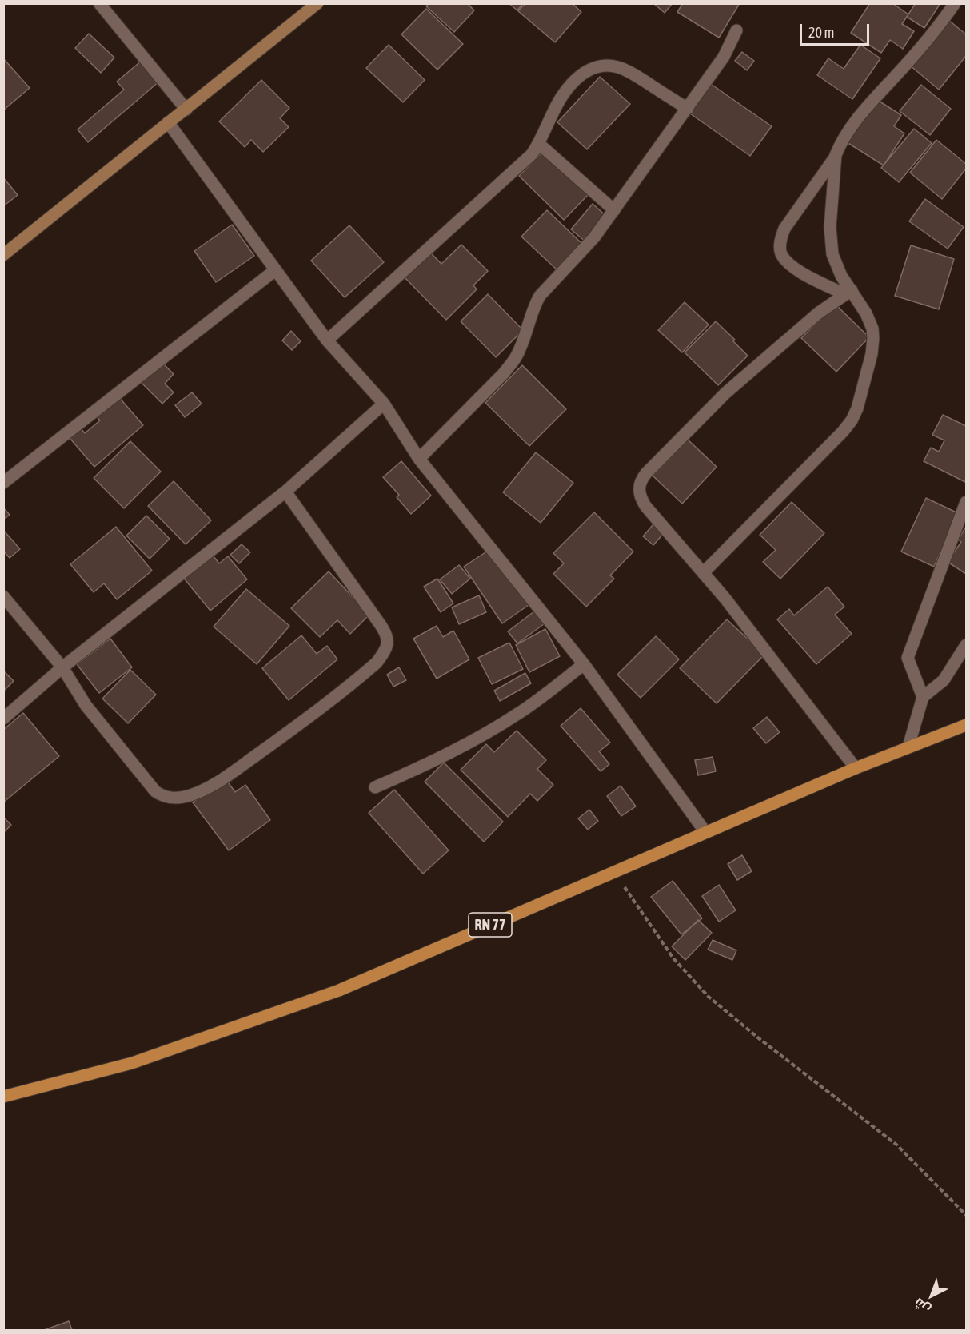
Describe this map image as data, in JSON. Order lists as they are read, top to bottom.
{
  "streets": {
    "main road": ["RN 77"]
  },
  "scale_bar": "20 m",
  "north": "bottom left"
}
